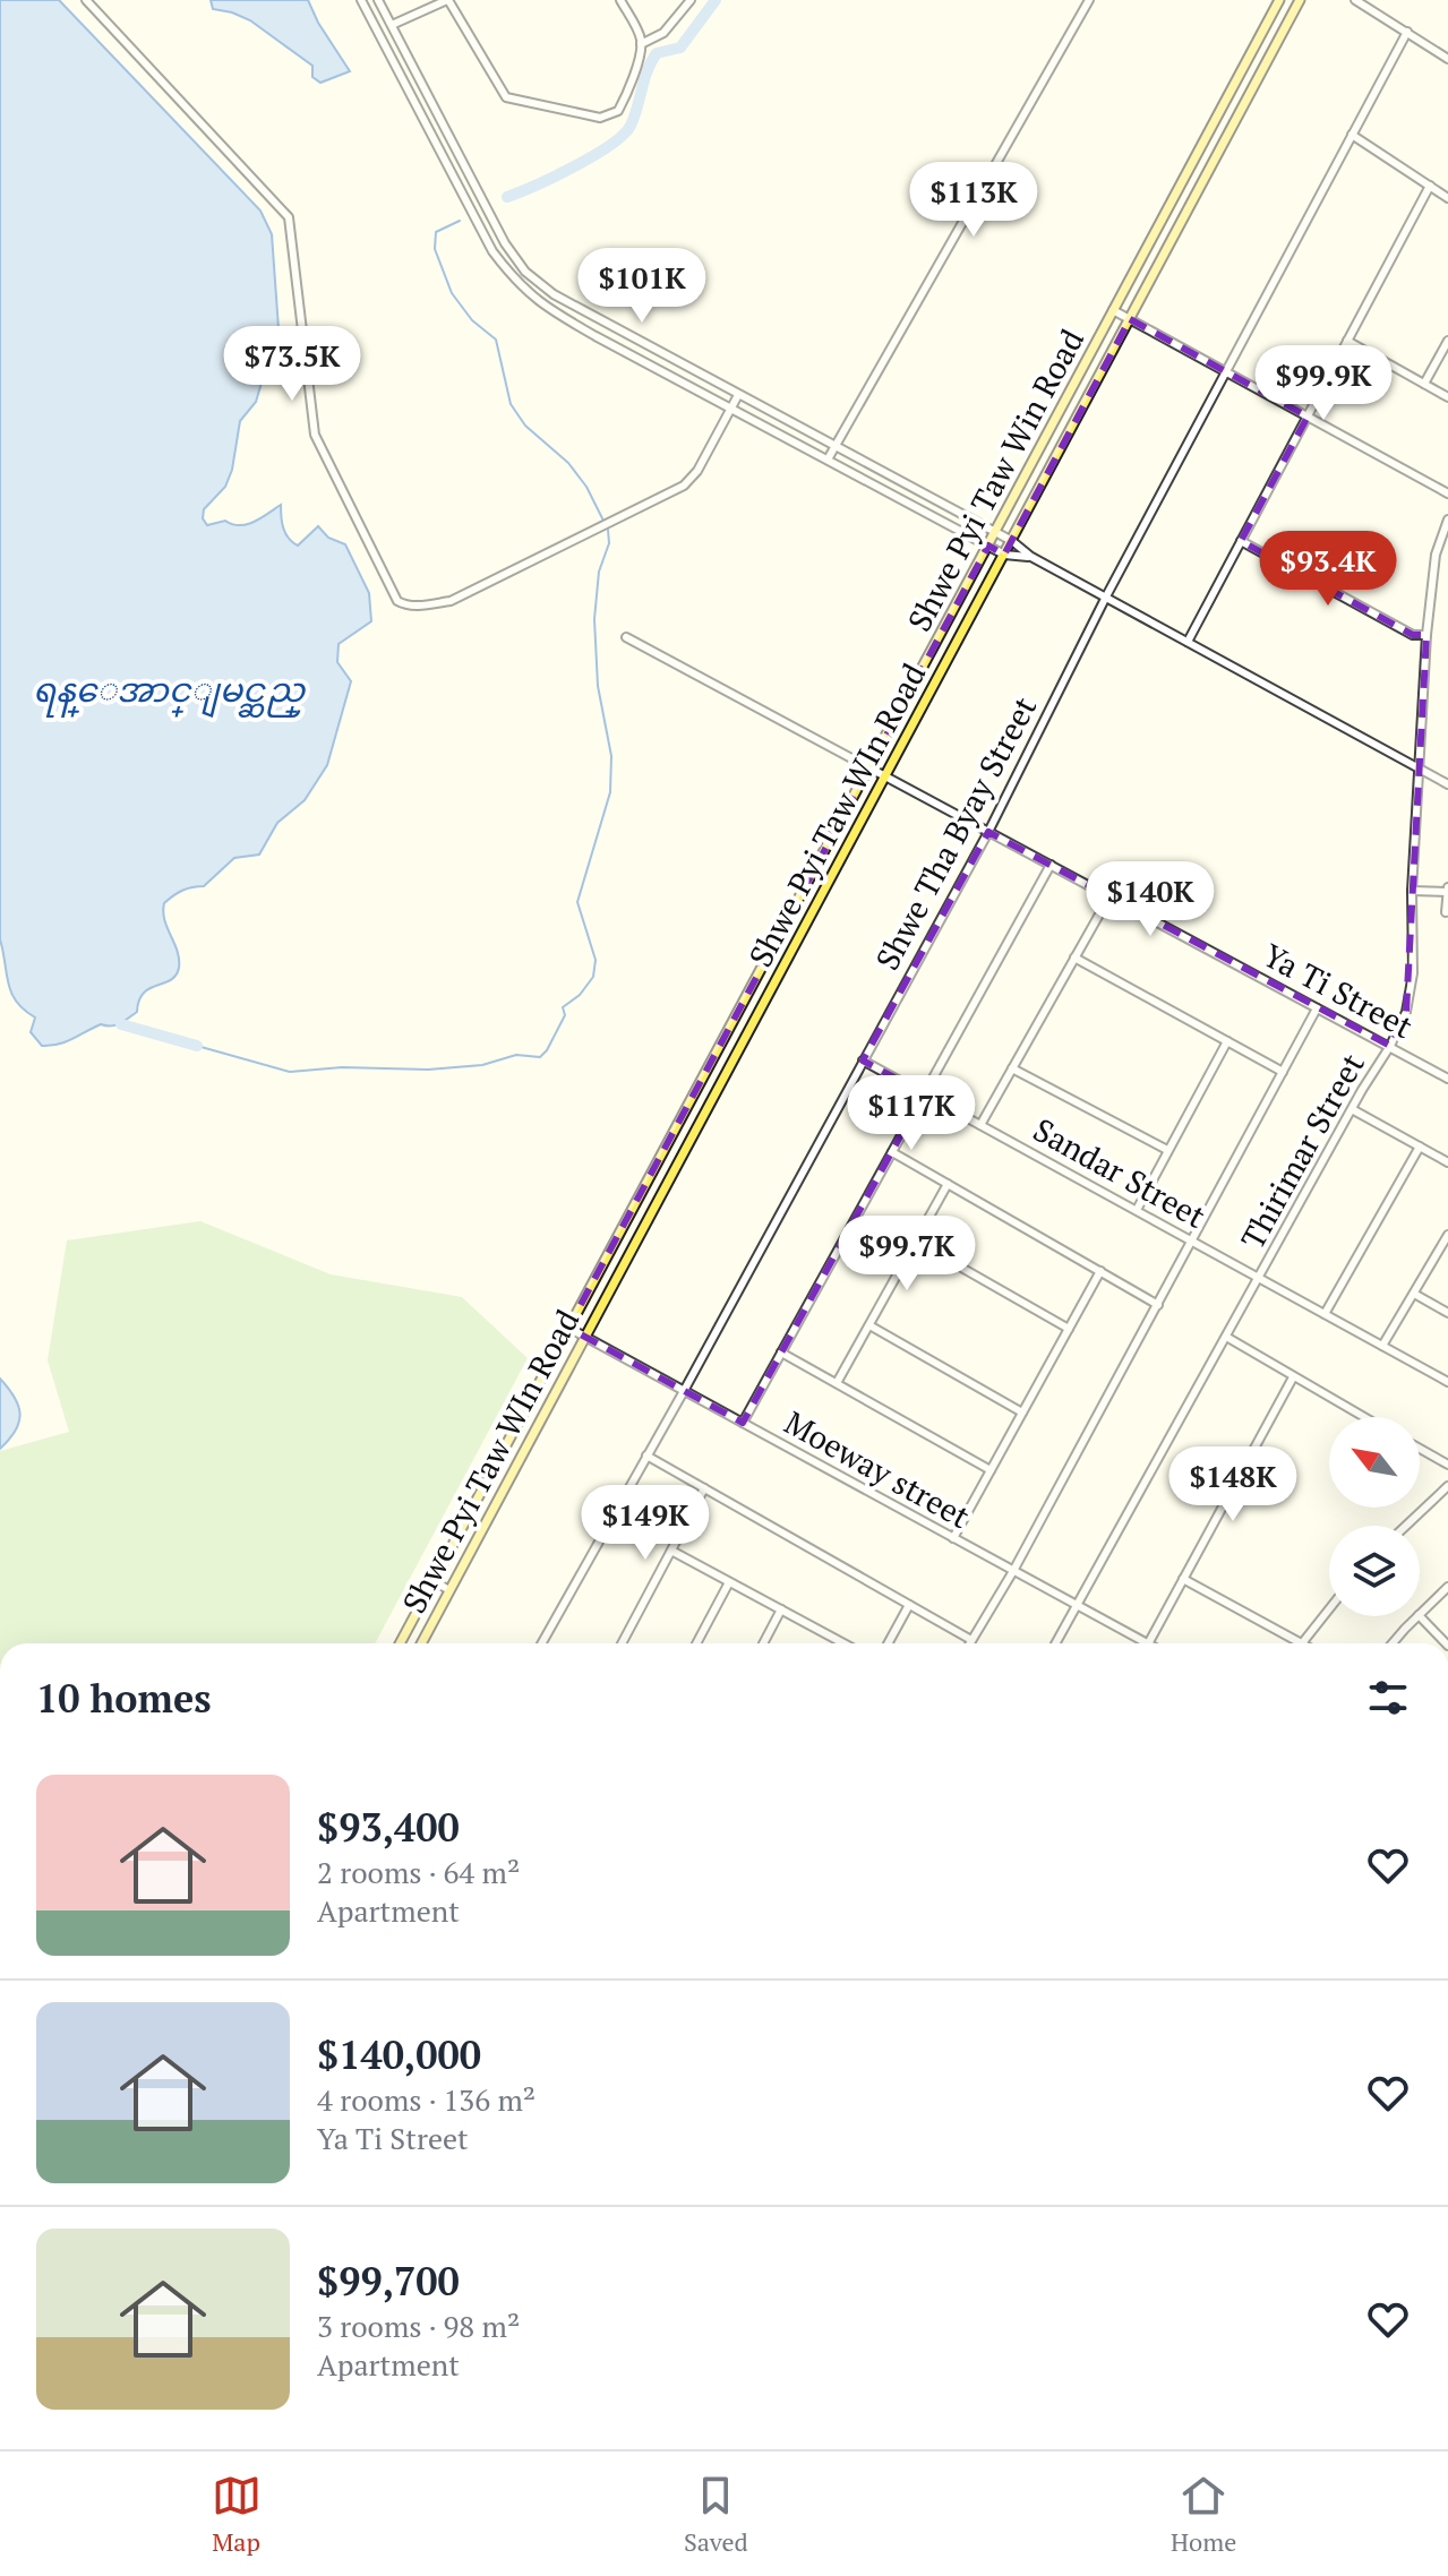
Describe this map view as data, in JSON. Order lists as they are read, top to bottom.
{
  "streets": {
    "main road": ["Shwe Pyi Taw Win Road", "Shwe Pyi Taw WIn Road"],
    "street": [
      "Shwe Tha Byay Street",
      "Ya Ti Street",
      "Thirimar Street",
      "Sandar Street",
      "Moeway street"
    ]
  },
  "crossings": [
    ["Shwe Pyi Taw Win Road", "Ya Ti Street"],
    ["Shwe Pyi Taw Win Road", "Moeway street"],
    ["Shwe Pyi Taw WIn Road", "Ya Ti Street"],
    ["Shwe Pyi Taw WIn Road", "Moeway street"],
    ["Shwe Tha Byay Street", "Ya Ti Street"],
    ["Shwe Tha Byay Street", "Sandar Street"],
    ["Shwe Tha Byay Street", "Moeway street"],
    ["Ya Ti Street", "Thirimar Street"],
    ["Thirimar Street", "Sandar Street"],
    ["Thirimar Street", "Moeway street"]
  ],
  "water": ["ရန္ေအာင္ျမင္ဆည္"],
  "north": "top left",
  "page": {
    "price": [
      "$113K",
      "$101K",
      "$73.5K",
      "$99.9K",
      "$93.4K",
      "$140K",
      "$117K",
      "$99.7K",
      "$148K",
      "$149K"
    ],
    "heading": "10 homes",
    "list": [
      {
        "name": "$93,400",
        "note": "2 rooms · 64 m² · Apartment"
      },
      {
        "name": "$140,000",
        "note": "4 rooms · 136 m² · Ya Ti Street"
      },
      {
        "name": "$99,700",
        "note": "3 rooms · 98 m² · Apartment"
      }
    ],
    "tabs": ["Map", "Saved", "Home"]
  }
}
